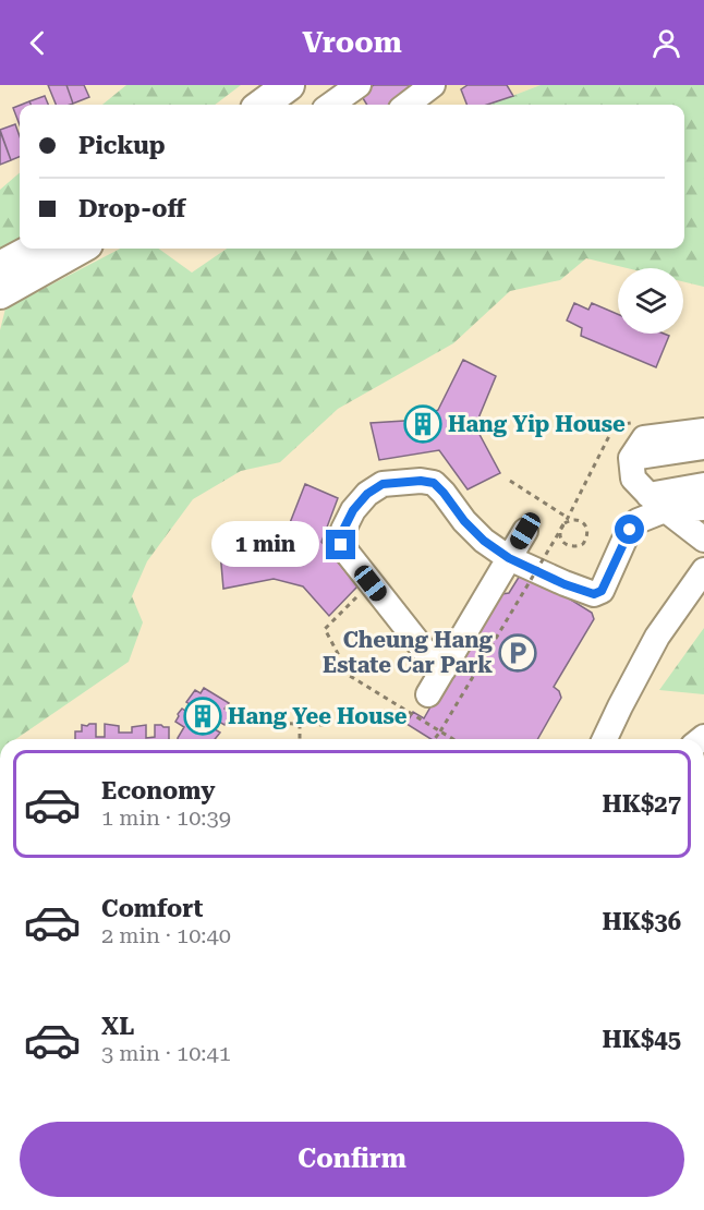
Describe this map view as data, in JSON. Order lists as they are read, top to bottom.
{
  "places": {
    "building": ["Hang Yip House", "Hang Yee House"],
    "parking": ["Cheung Hang Estate Car Park"]
  },
  "page": {
    "header": "Vroom",
    "banner": ["Pickup", "Drop-off"],
    "bubble": "1 min",
    "list": [
      {
        "name": "Economy",
        "note": "1 min · 10:39",
        "value": "HK$27"
      },
      {
        "name": "Comfort",
        "note": "2 min · 10:40",
        "value": "HK$36"
      },
      {
        "name": "XL",
        "note": "3 min · 10:41",
        "value": "HK$45"
      }
    ],
    "buttons": "Confirm"
  }
}
